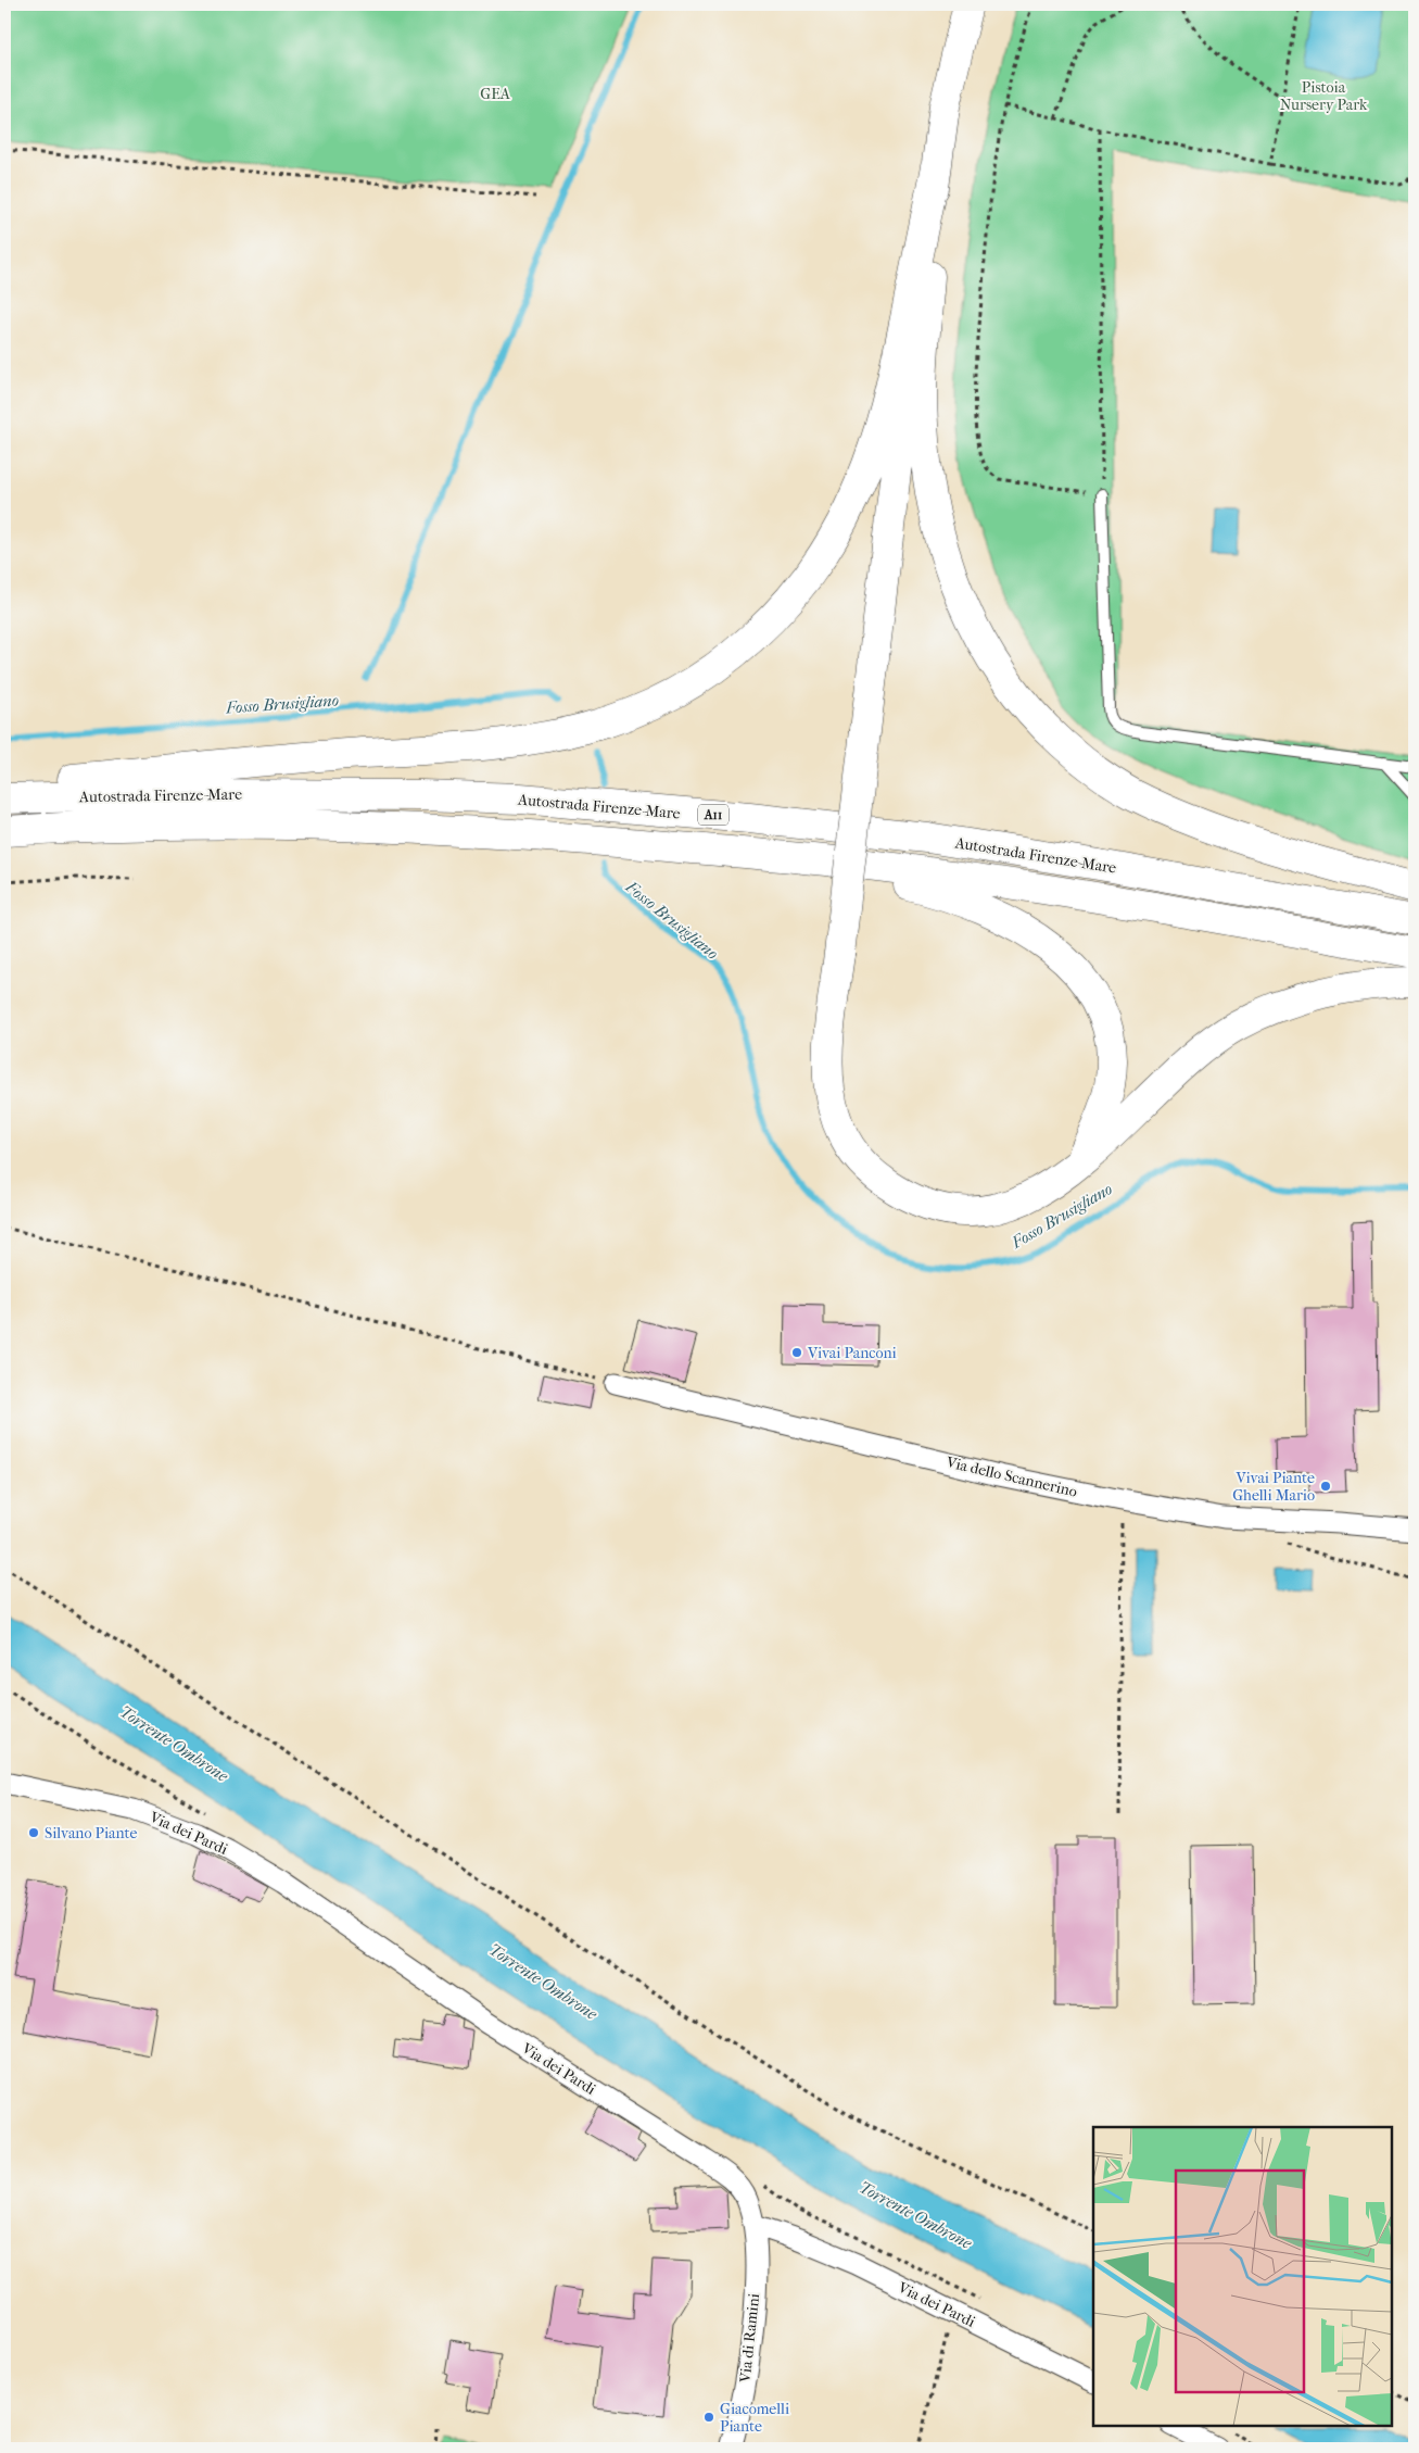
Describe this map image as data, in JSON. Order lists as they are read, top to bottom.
{
  "streets": {
    "highway": ["Autostrada Firenze-Mare", "A11"],
    "street": ["Via dello Scannerino", "Via dei Pardi", "Via di Ramini"]
  },
  "crossings": [
    ["Via dei Pardi", "Via di Ramini"]
  ],
  "water": ["Fosso Brusigliano", "Torrente Ombrone"],
  "parks": ["Pistoia Nursery Park", "GEA"],
  "places": [
    "Vivai Panconi",
    "Vivai Piante Ghelli Mario",
    "Silvano Piante",
    "Giacomelli Piante"
  ]
}
